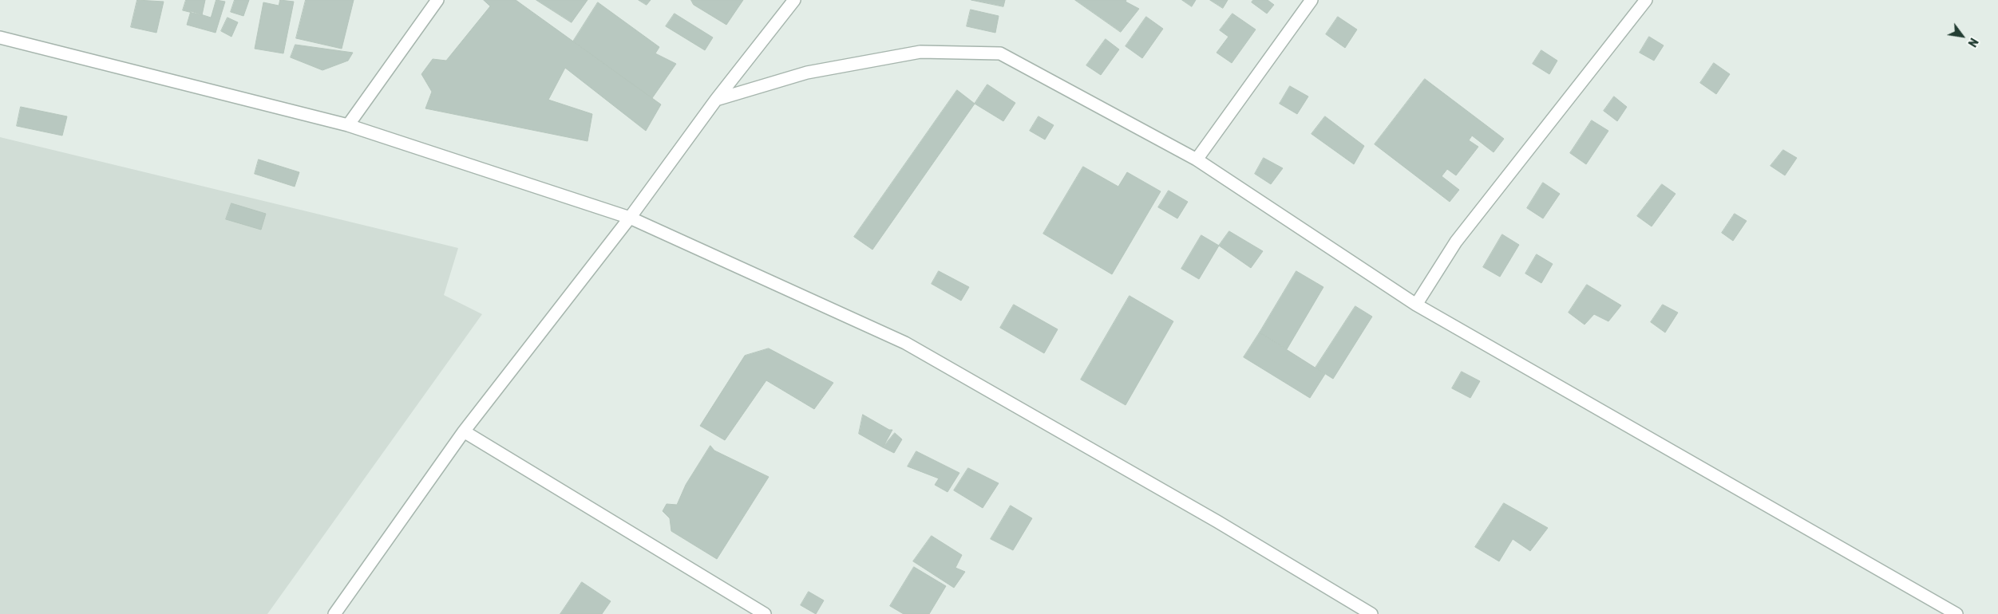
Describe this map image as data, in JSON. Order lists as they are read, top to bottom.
{
  "north": "bottom right"
}
